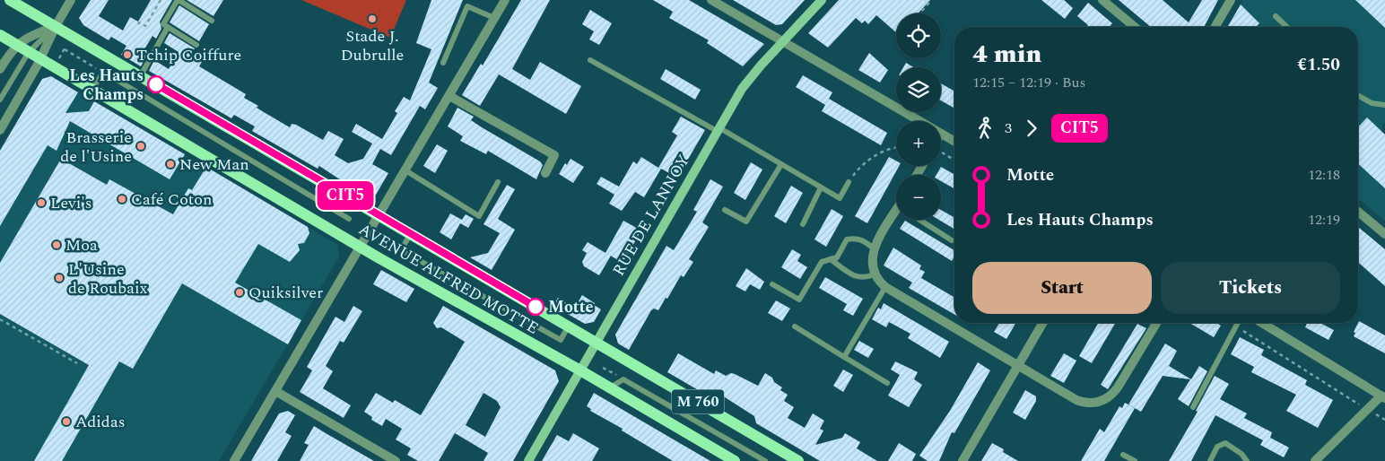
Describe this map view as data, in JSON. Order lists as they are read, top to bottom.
{
  "streets": {
    "main road": ["RUE DE LANNOY", "AVENUE ALFRED MOTTE", "M 760"]
  },
  "crossings": [
    ["RUE DE LANNOY", "AVENUE ALFRED MOTTE"],
    ["RUE DE LANNOY", "M 760"],
    ["AVENUE ALFRED MOTTE", "M 760"]
  ],
  "places": [
    "Stade J. Dubrulle",
    "Tchip Coiffure",
    "Les Hauts Champs",
    "Brasserie de l'Usine",
    "New Man",
    "Café Coton",
    "Levi's",
    "Moa",
    "L'Usine de Roubaix",
    "Quiksilver",
    "Motte",
    "Adidas"
  ],
  "lines": ["bus line CIT5"],
  "page": {
    "on_map": "CIT5",
    "map_buttons": ["+", "−"],
    "heading": ["4 min", "12:15 – 12:19 · Bus", "€1.50"],
    "legs": ["3", "CIT5"],
    "list": [
      {
        "name": "Motte",
        "value": "12:18"
      },
      {
        "name": "Les Hauts Champs",
        "value": "12:19"
      }
    ],
    "buttons": ["Start", "Tickets"]
  }
}
